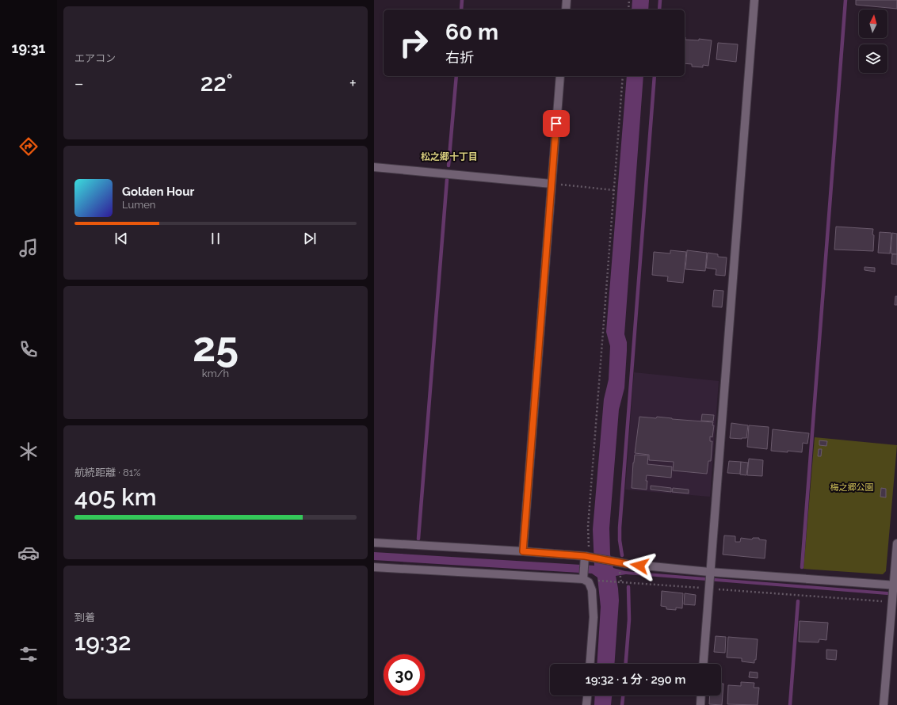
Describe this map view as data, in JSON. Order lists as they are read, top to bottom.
{
  "districts": ["松之郷十丁目"],
  "parks": ["梅之郷公園"],
  "north": "top",
  "page": {
    "tabs": "19:31",
    "tile": [
      "エアコン",
      ["25", "km/h"],
      ["航続距離 · 81%", "405 km"],
      ["到着", "19:32"]
    ],
    "turn": ["60 m", "右折"],
    "heat": ["−", "22°", "+"],
    "song": ["Golden Hour", "Lumen"],
    "limit": "30",
    "trip": "19:32 · 1 分 · 290 m"
  }
}
